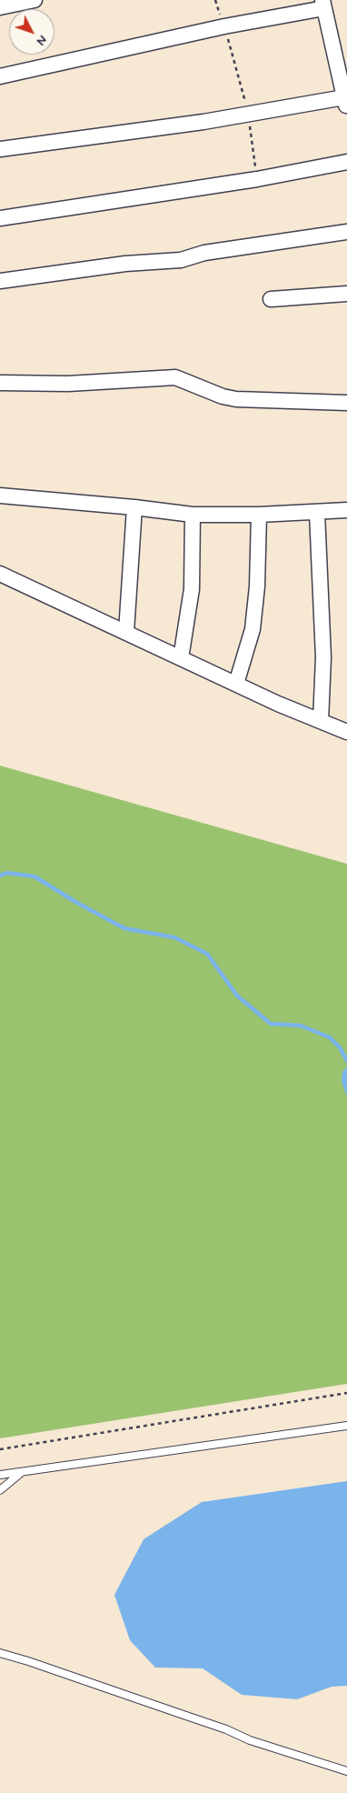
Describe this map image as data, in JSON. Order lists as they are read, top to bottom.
{
  "north": "bottom right"
}
